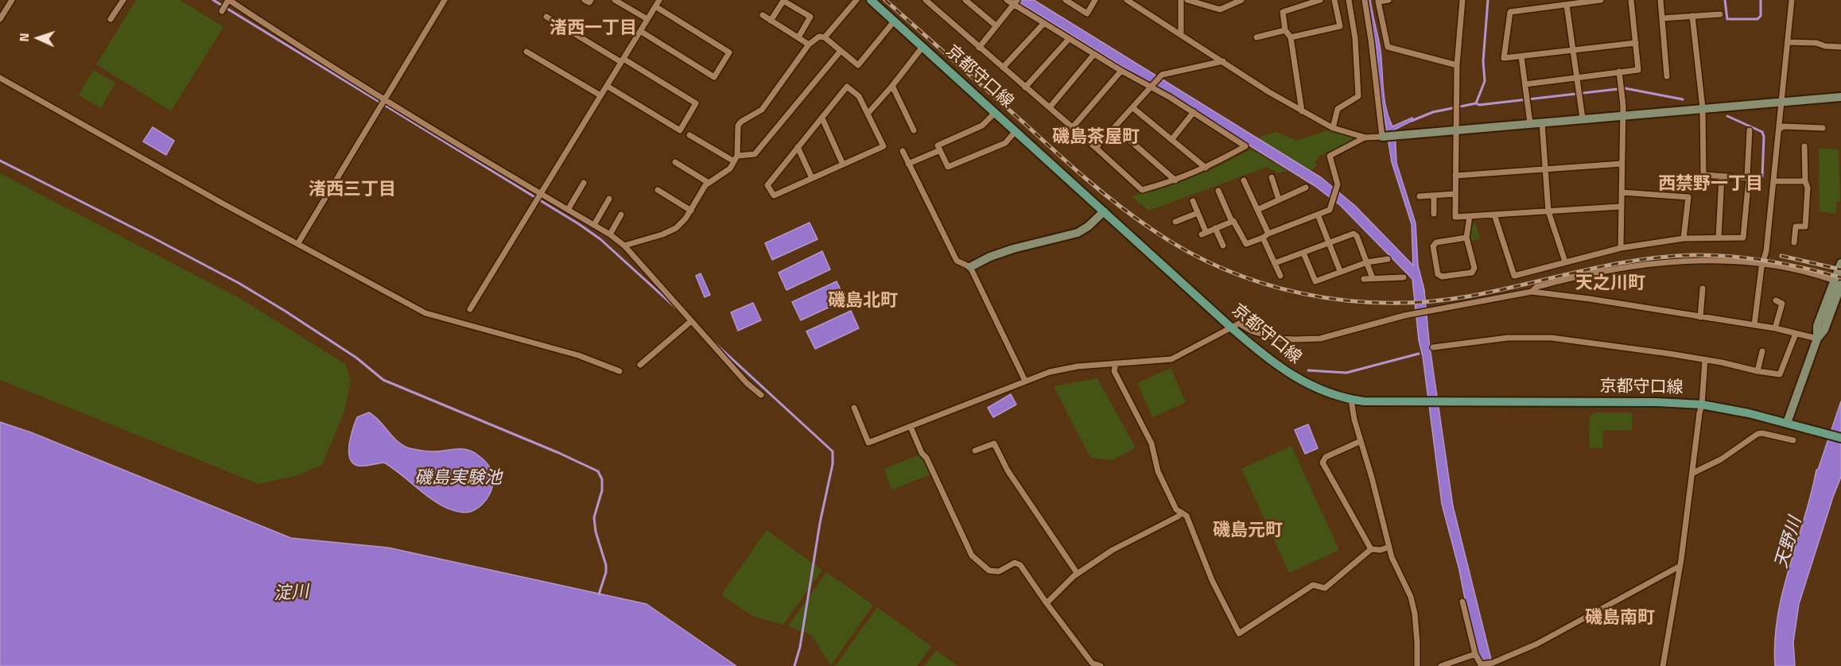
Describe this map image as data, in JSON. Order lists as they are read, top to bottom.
{
  "streets": {
    "main road": ["京都守口線"]
  },
  "districts": [
    "渚西一丁目",
    "磯島茶屋町",
    "西禁野一丁目",
    "渚西三丁目",
    "天之川町",
    "磯島北町",
    "磯島元町",
    "磯島南町"
  ],
  "water": ["磯島実験池", "天野川", "淀川"],
  "north": "left"
}
